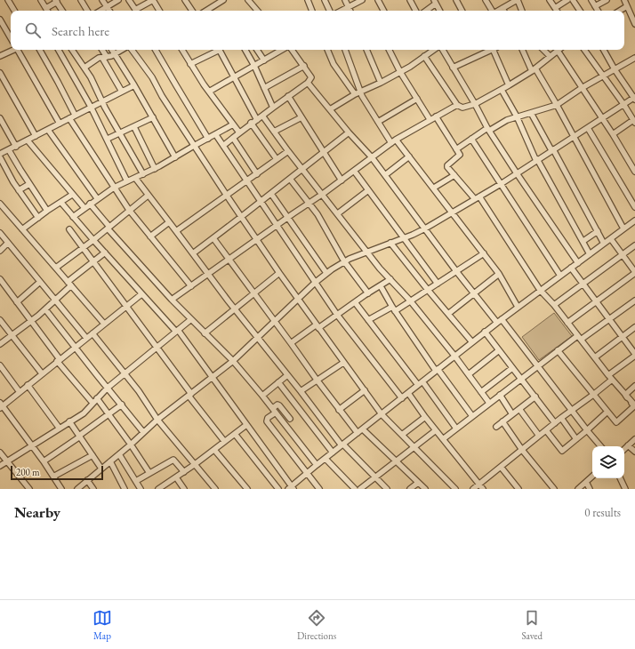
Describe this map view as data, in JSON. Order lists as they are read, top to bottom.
{
  "scale_bar": "200 m",
  "page": {
    "search": "Search here",
    "scale": "200 m",
    "heading": ["Nearby", "0 results"],
    "nav": ["Map", "Directions", "Saved"]
  }
}
